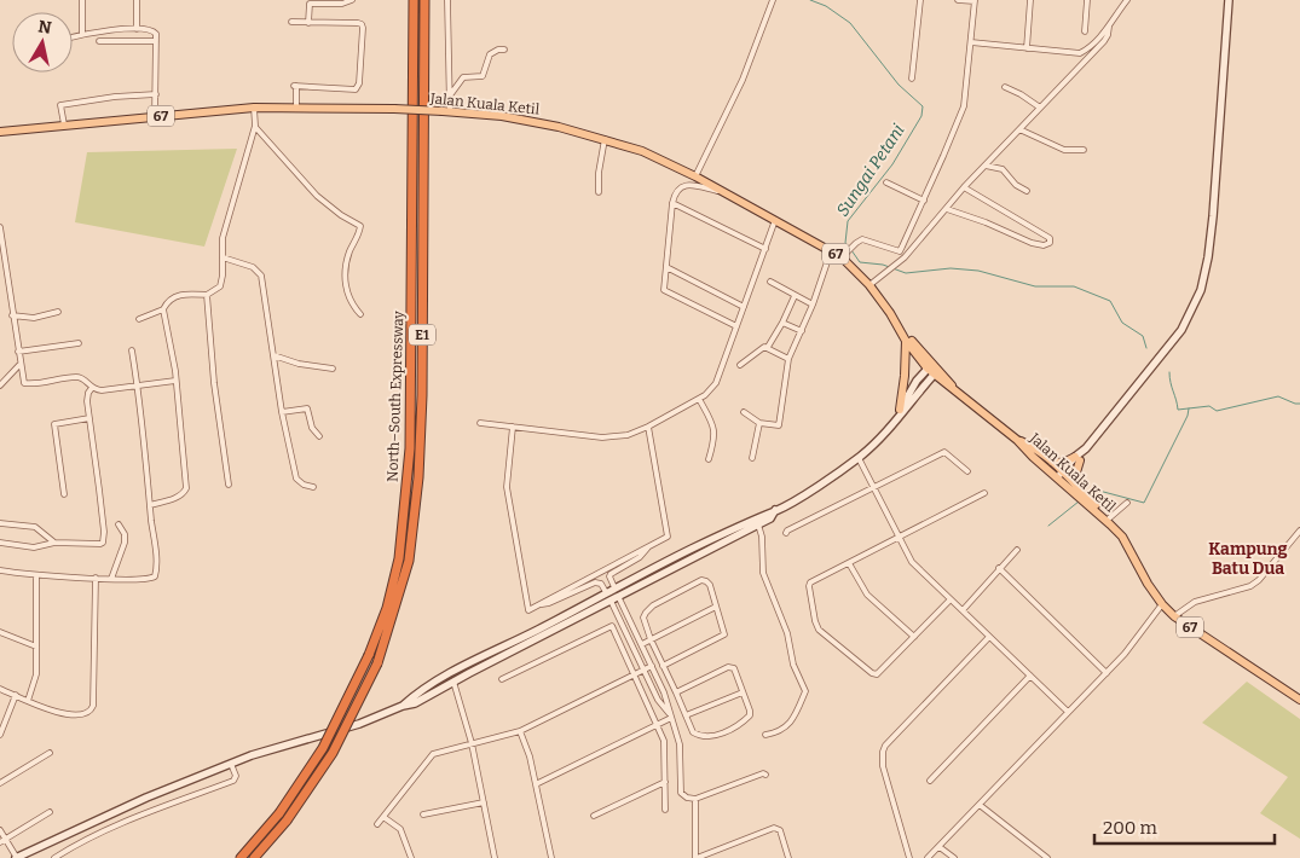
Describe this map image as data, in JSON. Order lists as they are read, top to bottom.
{
  "streets": {
    "highway": ["E1", "North–South Expressway"],
    "main road": ["Jalan Kuala Ketil", "67"]
  },
  "districts": ["Kampung Batu Dua"],
  "water": ["Sungai Petani"],
  "scale_bar": "200 m",
  "north": "top"
}
